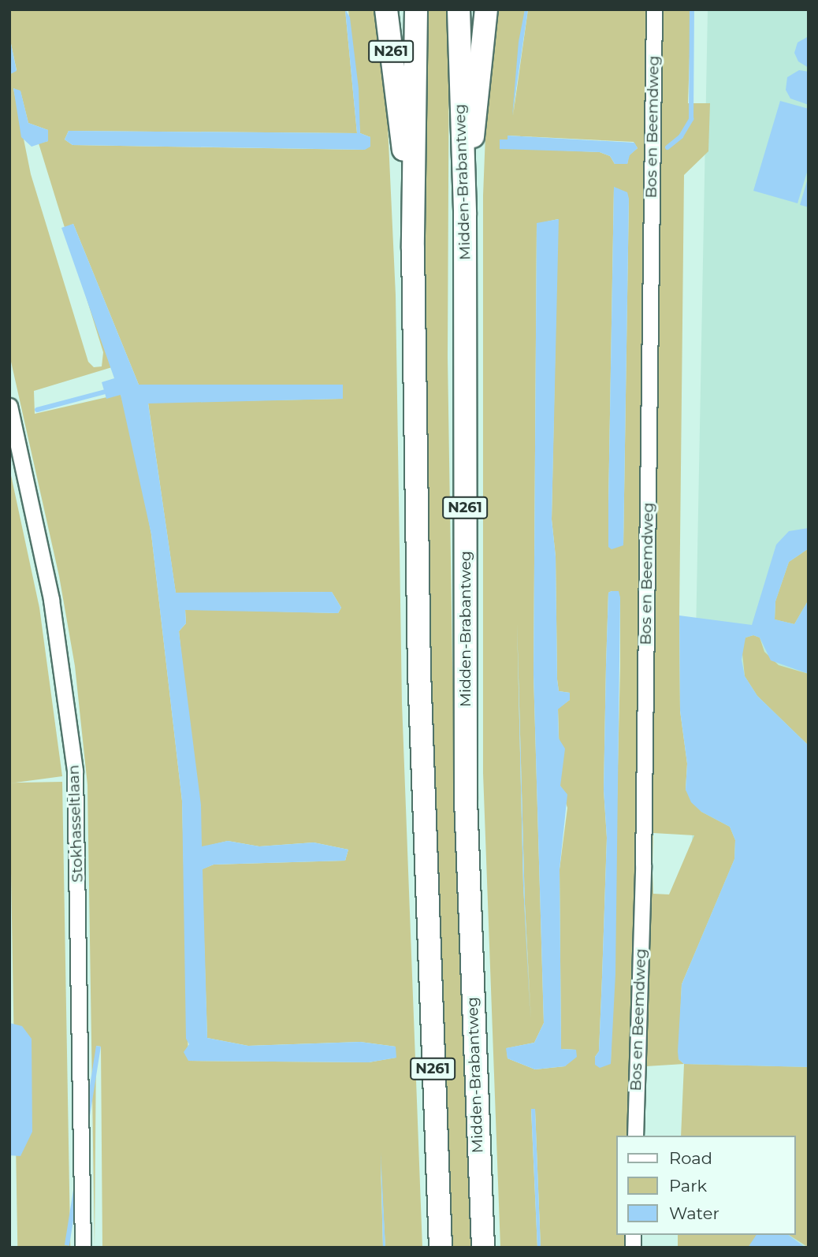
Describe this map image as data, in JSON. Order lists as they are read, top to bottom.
{
  "streets": {
    "highway": ["N261", "Midden-Brabantweg"],
    "street": ["Bos en Beemdweg", "Stokhasseltlaan"]
  },
  "crossings": [
    ["N261", "Midden-Brabantweg"]
  ],
  "legend": ["Road", "Park", "Water"]
}
